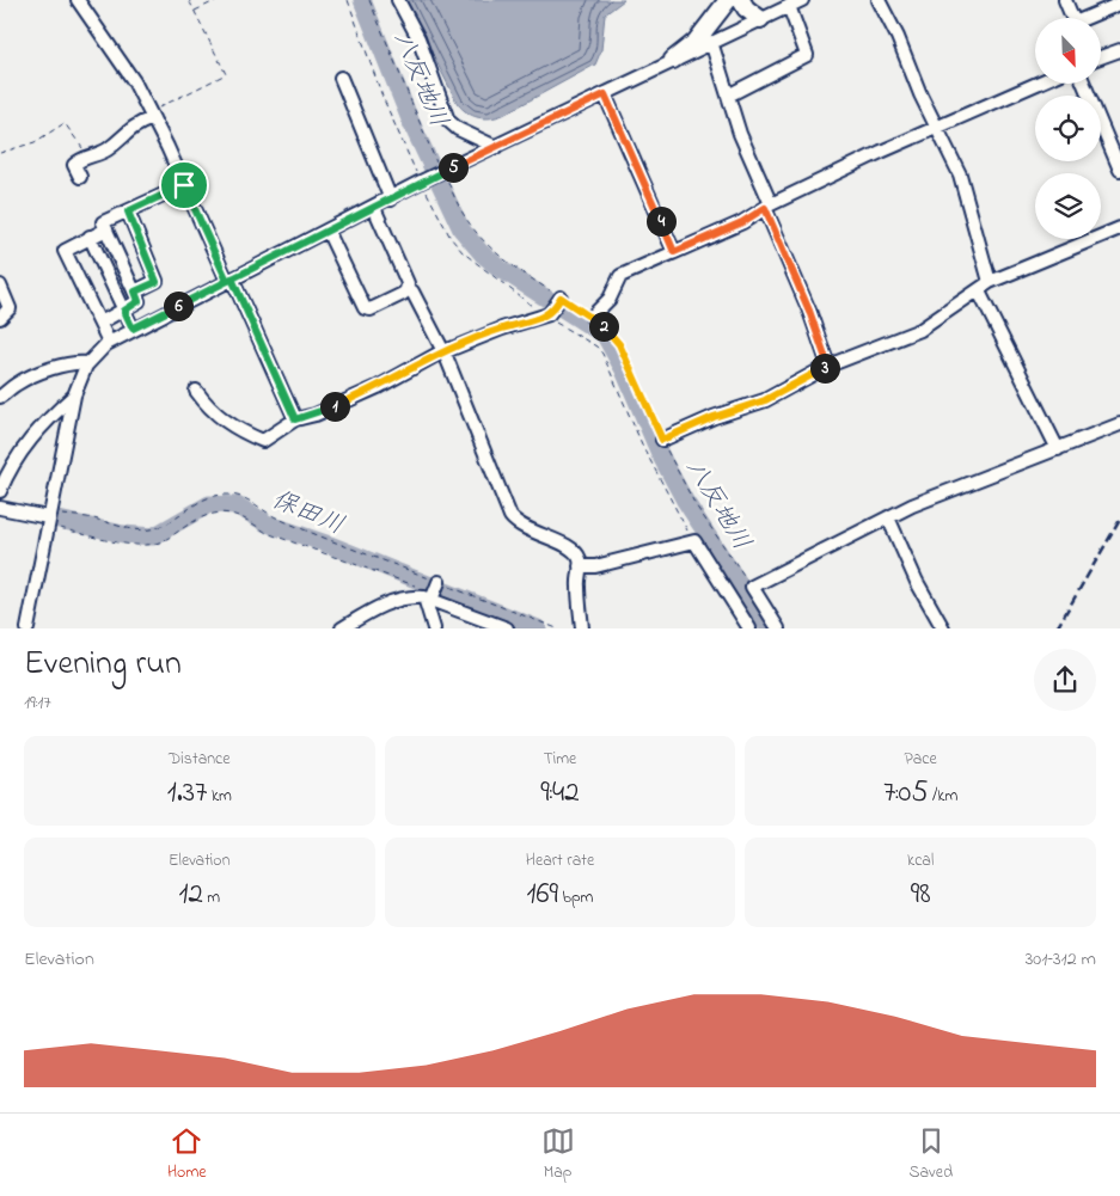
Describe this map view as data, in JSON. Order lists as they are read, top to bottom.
{
  "water": ["八反地川", "保田川"],
  "north": "bottom right",
  "page": {
    "pins": [
      "5",
      "4",
      "6",
      "2",
      "3",
      "1"
    ],
    "heading": ["Evening run", "19:17"],
    "stats": [
      ["Distance", "1.37 km"],
      ["Time", "9:42"],
      ["Pace", "7:05 /km"],
      ["Elevation", "12 m"],
      ["Heart rate", "169 bpm"],
      ["kcal", "98"]
    ],
    "chart": ["Elevation", "301–312 m"],
    "tabs": ["Home", "Map", "Saved"]
  }
}
